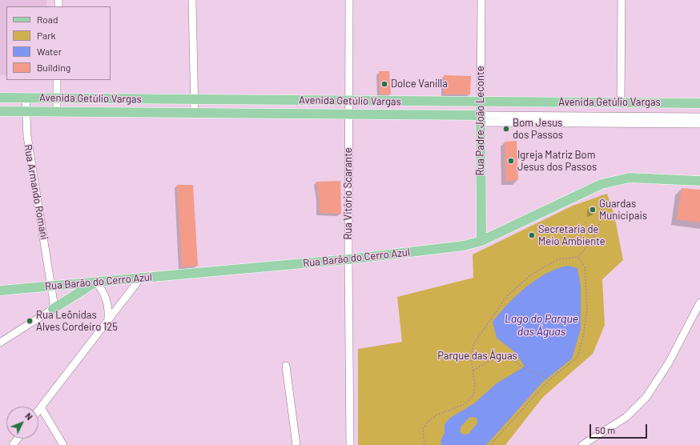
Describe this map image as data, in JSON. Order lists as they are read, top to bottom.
{
  "streets": {
    "main road": ["Avenida Getúlio Vargas", "Rua Padre João Leconte", "Rua Barão do Cerro Azul"],
    "street": ["Rua Armando Romani", "Rua Vitório Scarante"]
  },
  "crossings": [
    ["Avenida Getúlio Vargas", "Rua Padre João Leconte"],
    ["Avenida Getúlio Vargas", "Rua Armando Romani"],
    ["Avenida Getúlio Vargas", "Rua Vitório Scarante"],
    ["Rua Padre João Leconte", "Rua Barão do Cerro Azul"],
    ["Rua Armando Romani", "Rua Barão do Cerro Azul"],
    ["Rua Vitório Scarante", "Rua Barão do Cerro Azul"]
  ],
  "water": ["Lago do Parque das Águas"],
  "parks": ["Parque das Águas"],
  "places": [
    "Dolce Vanilla",
    "Bom Jesus dos Passos",
    "Igreja Matriz Bom Jesus dos Passos",
    "Guardas Municipais",
    "Secretaria de Meio Ambiente",
    "Rua Leônidas Alves Cordeiro 125"
  ],
  "legend": [
    "Road",
    "Park",
    "Water",
    "Building"
  ],
  "scale_bar": "50 m",
  "north": "top right"
}
